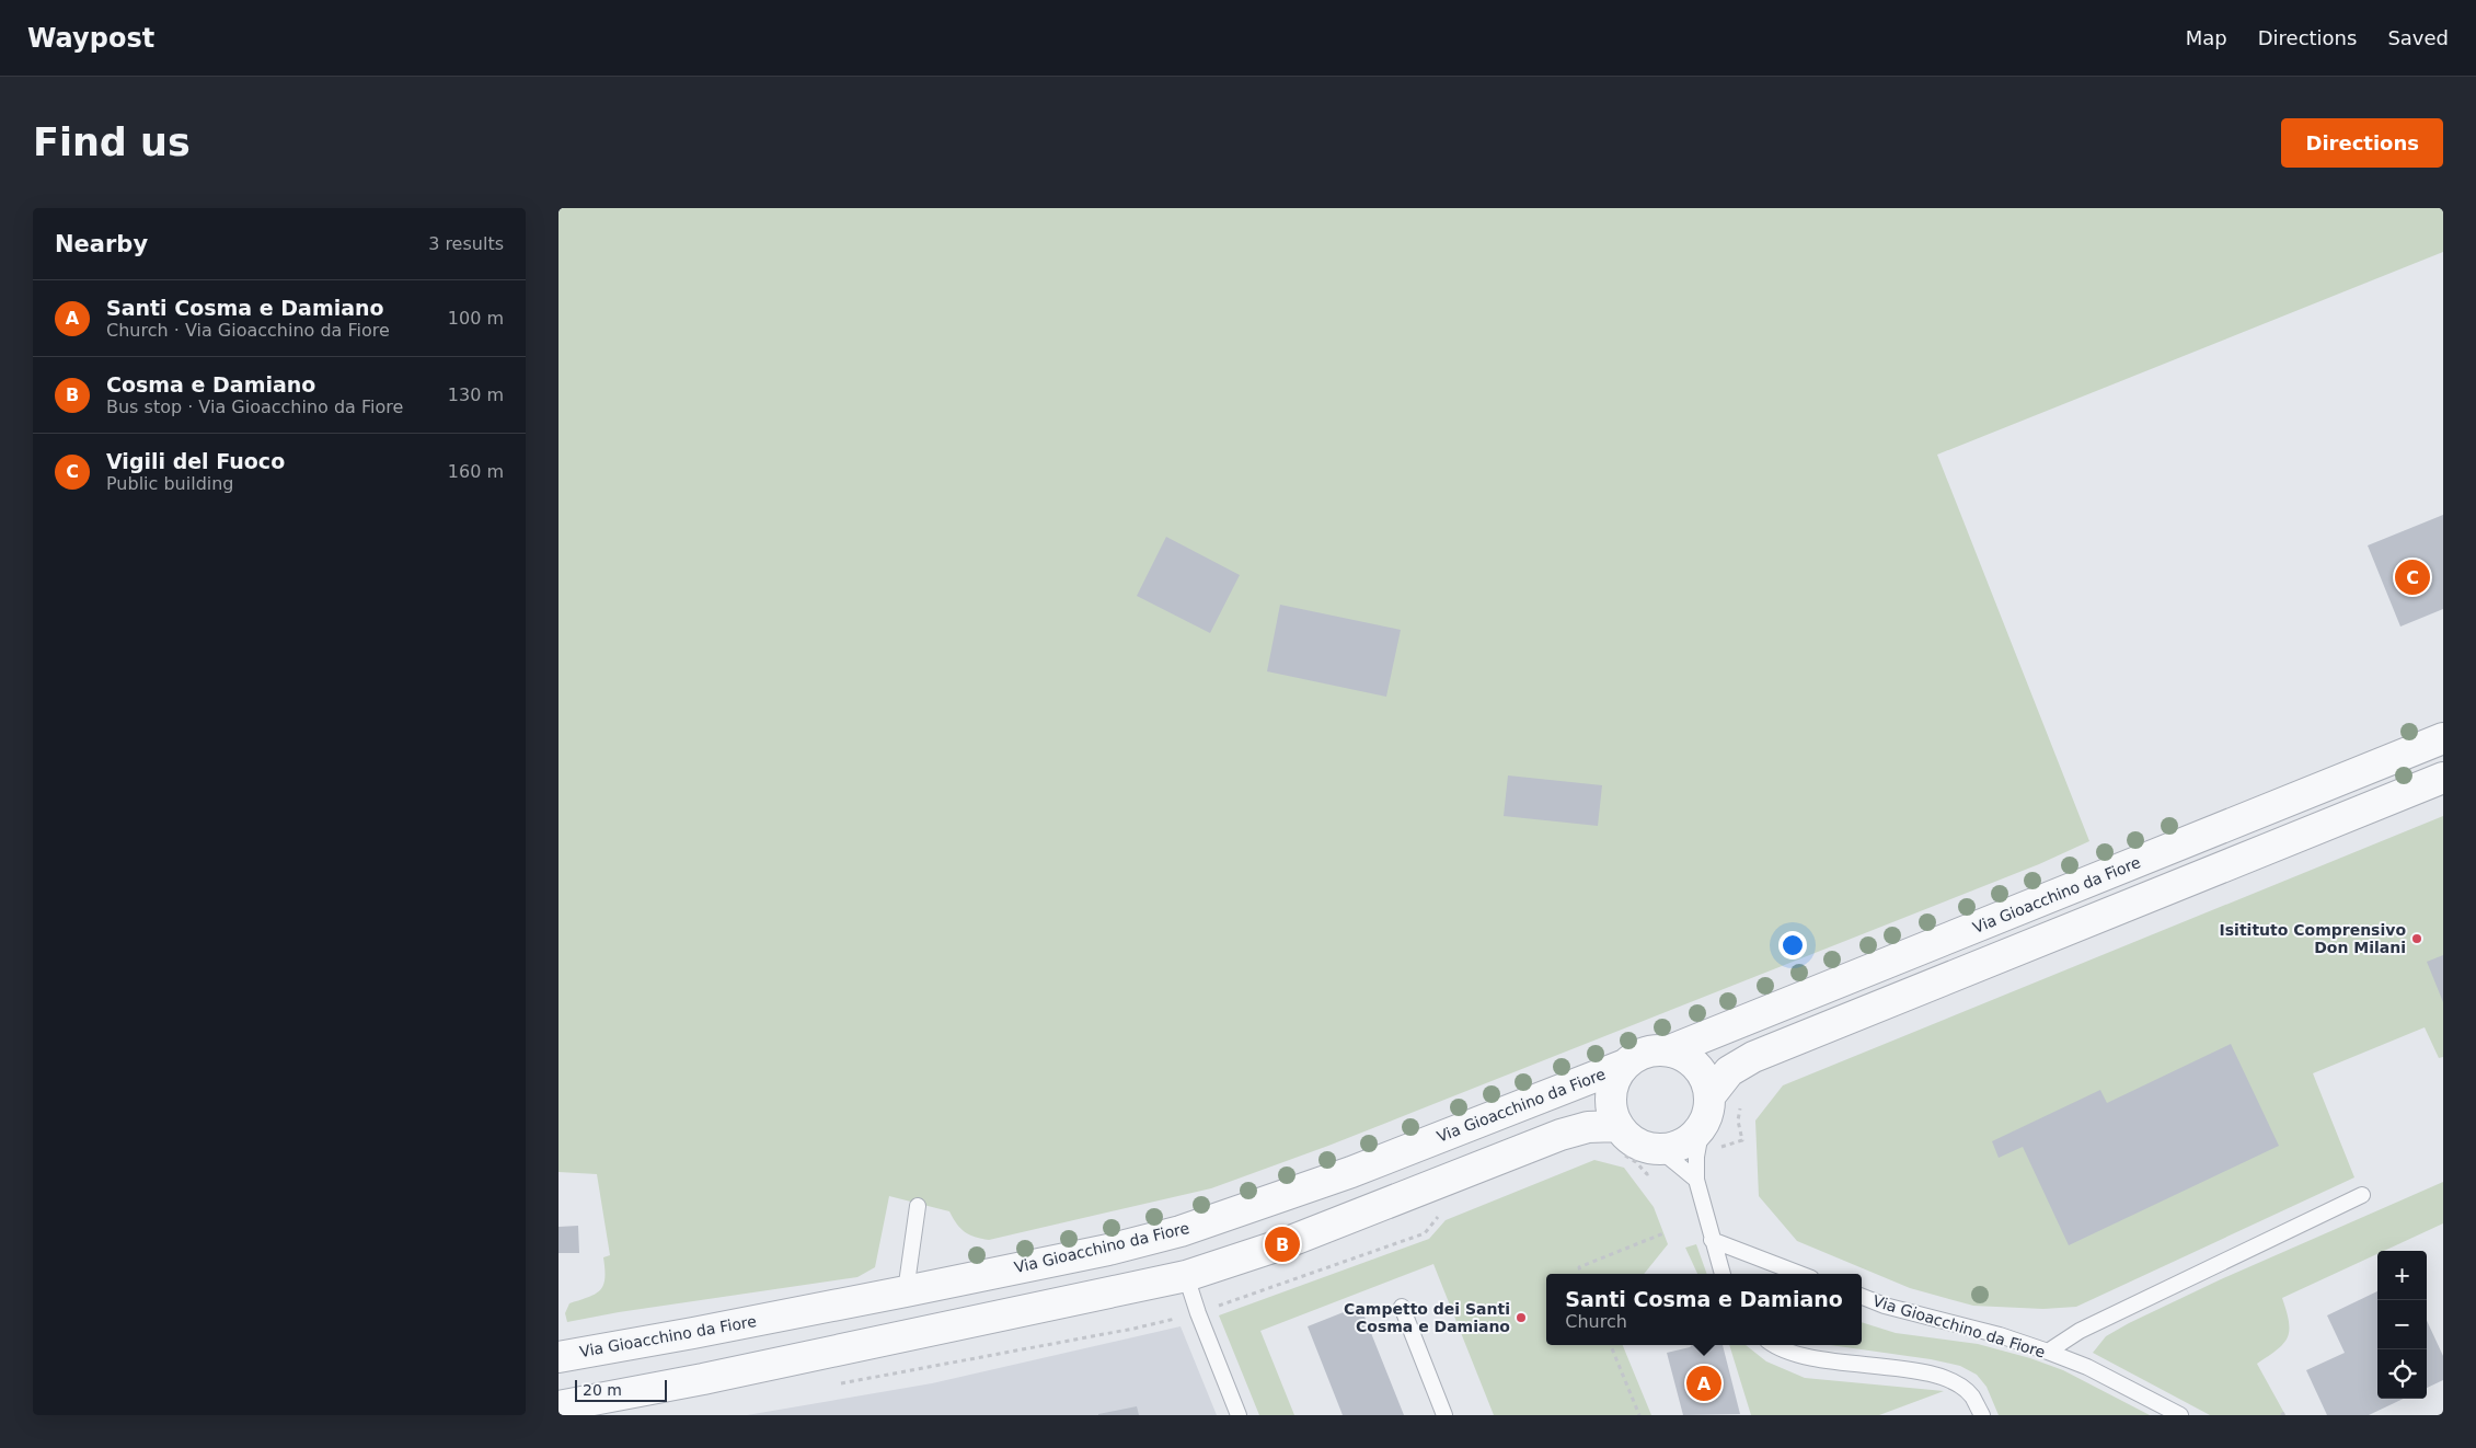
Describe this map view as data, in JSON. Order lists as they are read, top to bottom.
{
  "streets": {
    "street": ["Via Gioacchino da Fiore"]
  },
  "places": ["Isitituto Comprensivo Don Milani", "Campetto dei Santi Cosma e Damiano"],
  "scale_bar": "20 m",
  "page": {
    "header": "Waypost",
    "nav": ["Map", "Directions", "Saved"],
    "buttons": "Directions",
    "title": "Find us",
    "heading": ["Nearby", "3 results"],
    "list": [
      {
        "mark": "A",
        "name": "Santi Cosma e Damiano",
        "note": "Church · Via Gioacchino da Fiore",
        "value": "100 m"
      },
      {
        "mark": "B",
        "name": "Cosma e Damiano",
        "note": "Bus stop · Via Gioacchino da Fiore",
        "value": "130 m"
      },
      {
        "mark": "C",
        "name": "Vigili del Fuoco",
        "note": "Public building",
        "value": "160 m"
      }
    ],
    "pins": ["C", "B", "A"],
    "map_buttons": ["+", "−"],
    "popup": ["Santi Cosma e Damiano", "Church"],
    "scale": "20 m"
  }
}
